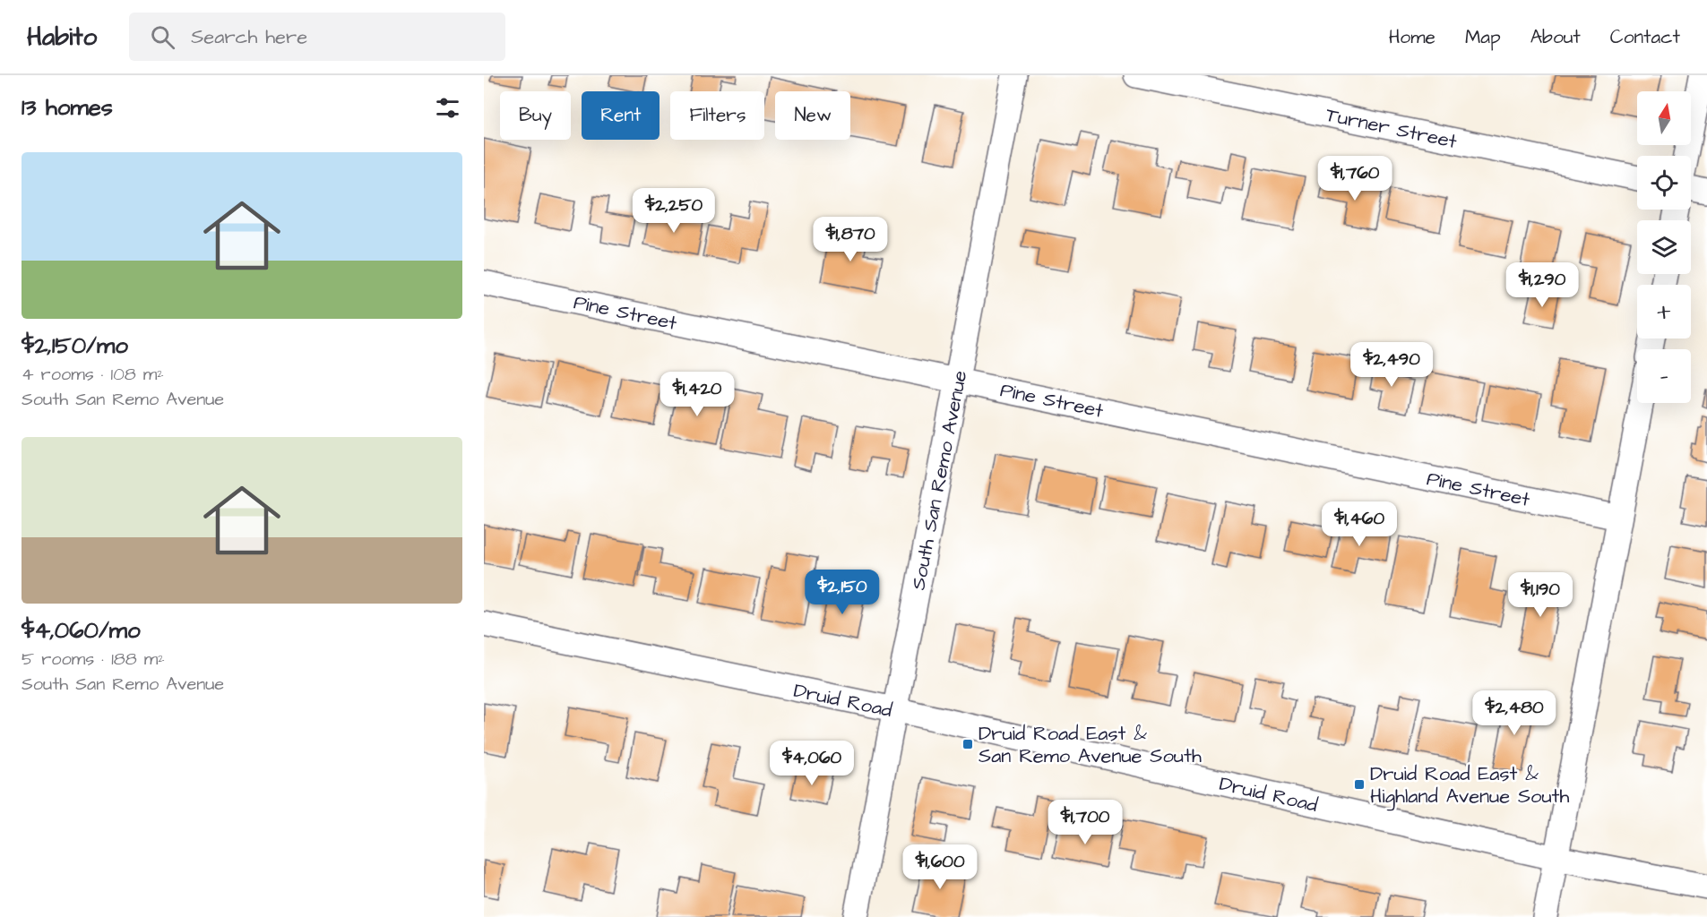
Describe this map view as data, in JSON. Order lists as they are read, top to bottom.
{
  "streets": {
    "street": [
      "Turner Street",
      "Pine Street",
      "South San Remo Avenue",
      "Druid Road"
    ]
  },
  "crossings": [
    ["Pine Street", "South San Remo Avenue"],
    ["South San Remo Avenue", "Druid Road"]
  ],
  "places": {
    "transit": ["Druid Road East & San Remo Avenue South", "Druid Road East & Highland Avenue South"]
  },
  "north": "top",
  "page": {
    "header": "Habito",
    "search": "Search here",
    "nav": [
      "Home",
      "Map",
      "About",
      "Contact"
    ],
    "heading": "13 homes",
    "map_buttons": ["+", "−"],
    "chip": [
      "Buy",
      "Rent",
      "Filters",
      "New"
    ],
    "list": [
      {
        "name": "$2,150/mo",
        "note": "4 rooms · 108 m² · South San Remo Avenue"
      },
      {
        "name": "$4,060/mo",
        "note": "5 rooms · 188 m² · South San Remo Avenue"
      }
    ],
    "price": [
      "$1,760",
      "$2,250",
      "$1,870",
      "$1,290",
      "$2,490",
      "$1,420",
      "$1,460",
      "$2,150",
      "$1,190",
      "$2,480",
      "$4,060",
      "$1,700",
      "$1,600"
    ]
  }
}
